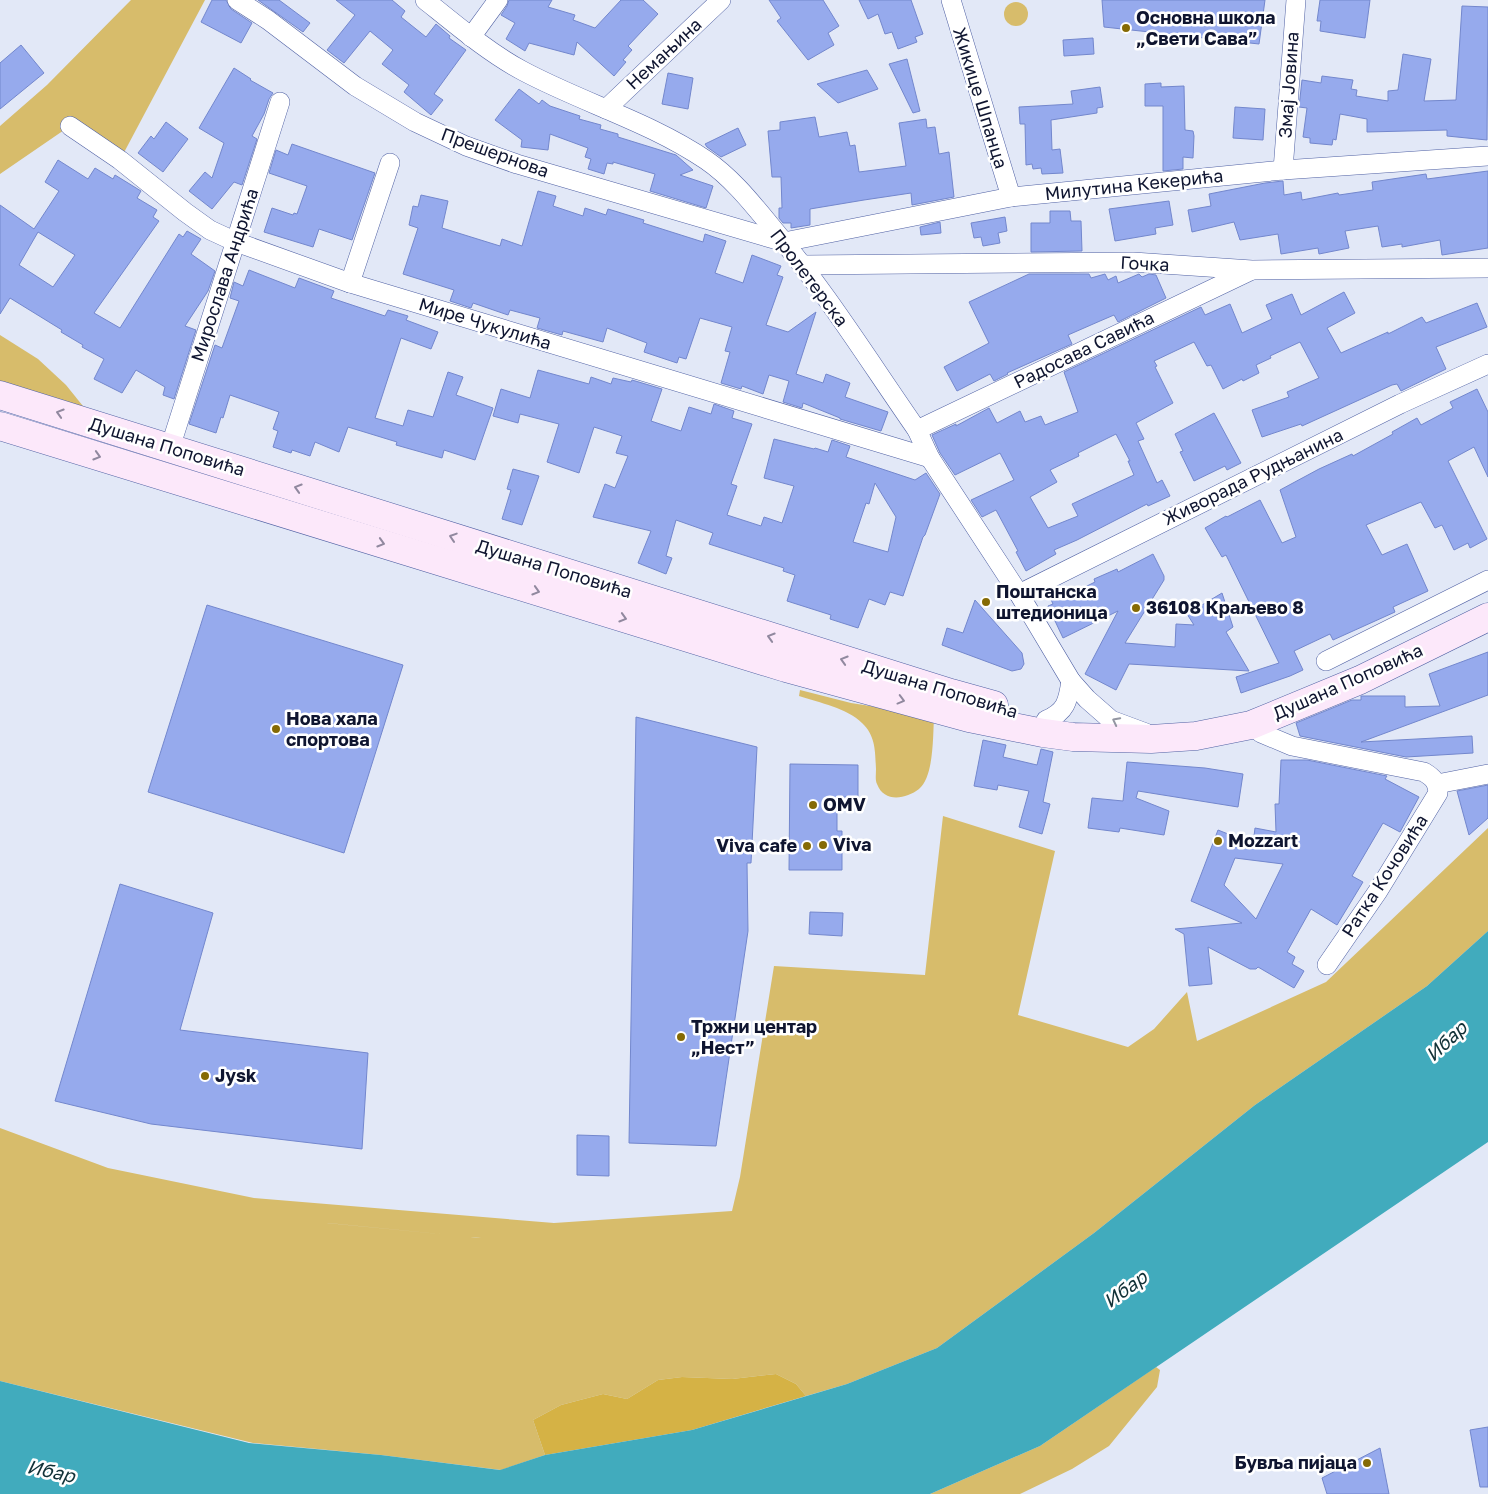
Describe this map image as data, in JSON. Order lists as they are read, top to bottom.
{
  "streets": {
    "main road": ["Душана Поповића"],
    "street": [
      "Немањина",
      "Змај Јовина",
      "Жикице Шпанца",
      "Прешернова",
      "Милутина Кекерића",
      "Гочка",
      "Мирослава Андрића",
      "Пролетерска",
      "Мире Чукулића",
      "Радосава Савића",
      "Живорада Рудњанина",
      "Ратка Кочовића"
    ]
  },
  "crossings": [
    ["Немањина", "Пролетерска"],
    ["Змај Јовина", "Милутина Кекерића"],
    ["Жикице Шпанца", "Милутина Кекерића"],
    ["Прешернова", "Милутина Кекерића"],
    ["Прешернова", "Пролетерска"],
    ["Милутина Кекерића", "Пролетерска"],
    ["Гочка", "Пролетерска"],
    ["Гочка", "Радосава Савића"],
    ["Мирослава Андрића", "Мире Чукулића"],
    ["Мирослава Андрића", "Душана Поповића"],
    ["Пролетерска", "Мире Чукулића"],
    ["Пролетерска", "Радосава Савића"],
    ["Пролетерска", "Душана Поповића"],
    ["Пролетерска", "Живорада Рудњанина"]
  ],
  "water": ["Ибар"],
  "places": [
    "Основна школа „Свети Сава”",
    "Поштанска штедионица",
    "36108 Краљево 8",
    "Нова хала спортова",
    "OMV",
    "Mozzart",
    "Viva",
    "Viva cafe",
    "Тржни центар „Нест”",
    "Jysk",
    "Бувља пијаца"
  ]
}
